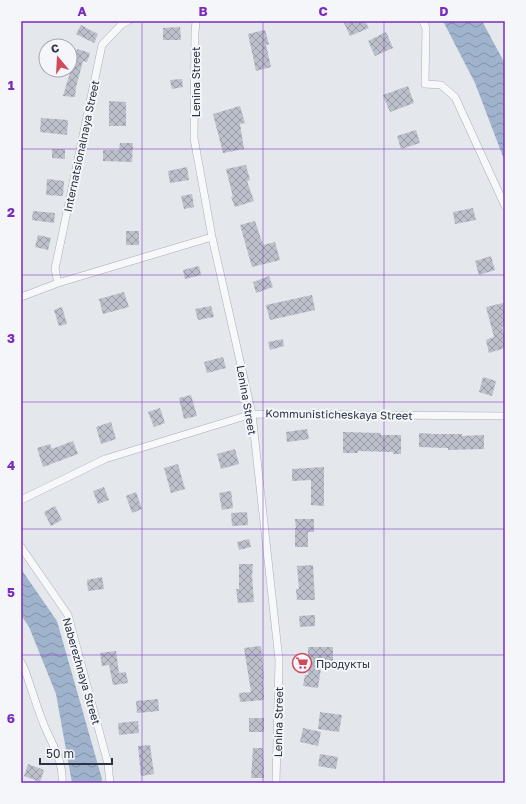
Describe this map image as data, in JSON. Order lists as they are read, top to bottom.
{
  "streets": {
    "street": [
      "Lenina Street",
      "Internatsionalnaya Street",
      "Kommunisticheskaya Street",
      "Naberezhnaya Street"
    ]
  },
  "crossings": [
    ["Lenina Street", "Kommunisticheskaya Street"]
  ],
  "places": {
    "supermarket": ["Продукты"]
  },
  "scale_bar": "50 m",
  "north": "top",
  "grid": {
    "columns": [
      "A",
      "B",
      "C",
      "D"
    ],
    "rows": [
      "1",
      "2",
      "3",
      "4",
      "5",
      "6"
    ]
  }
}
